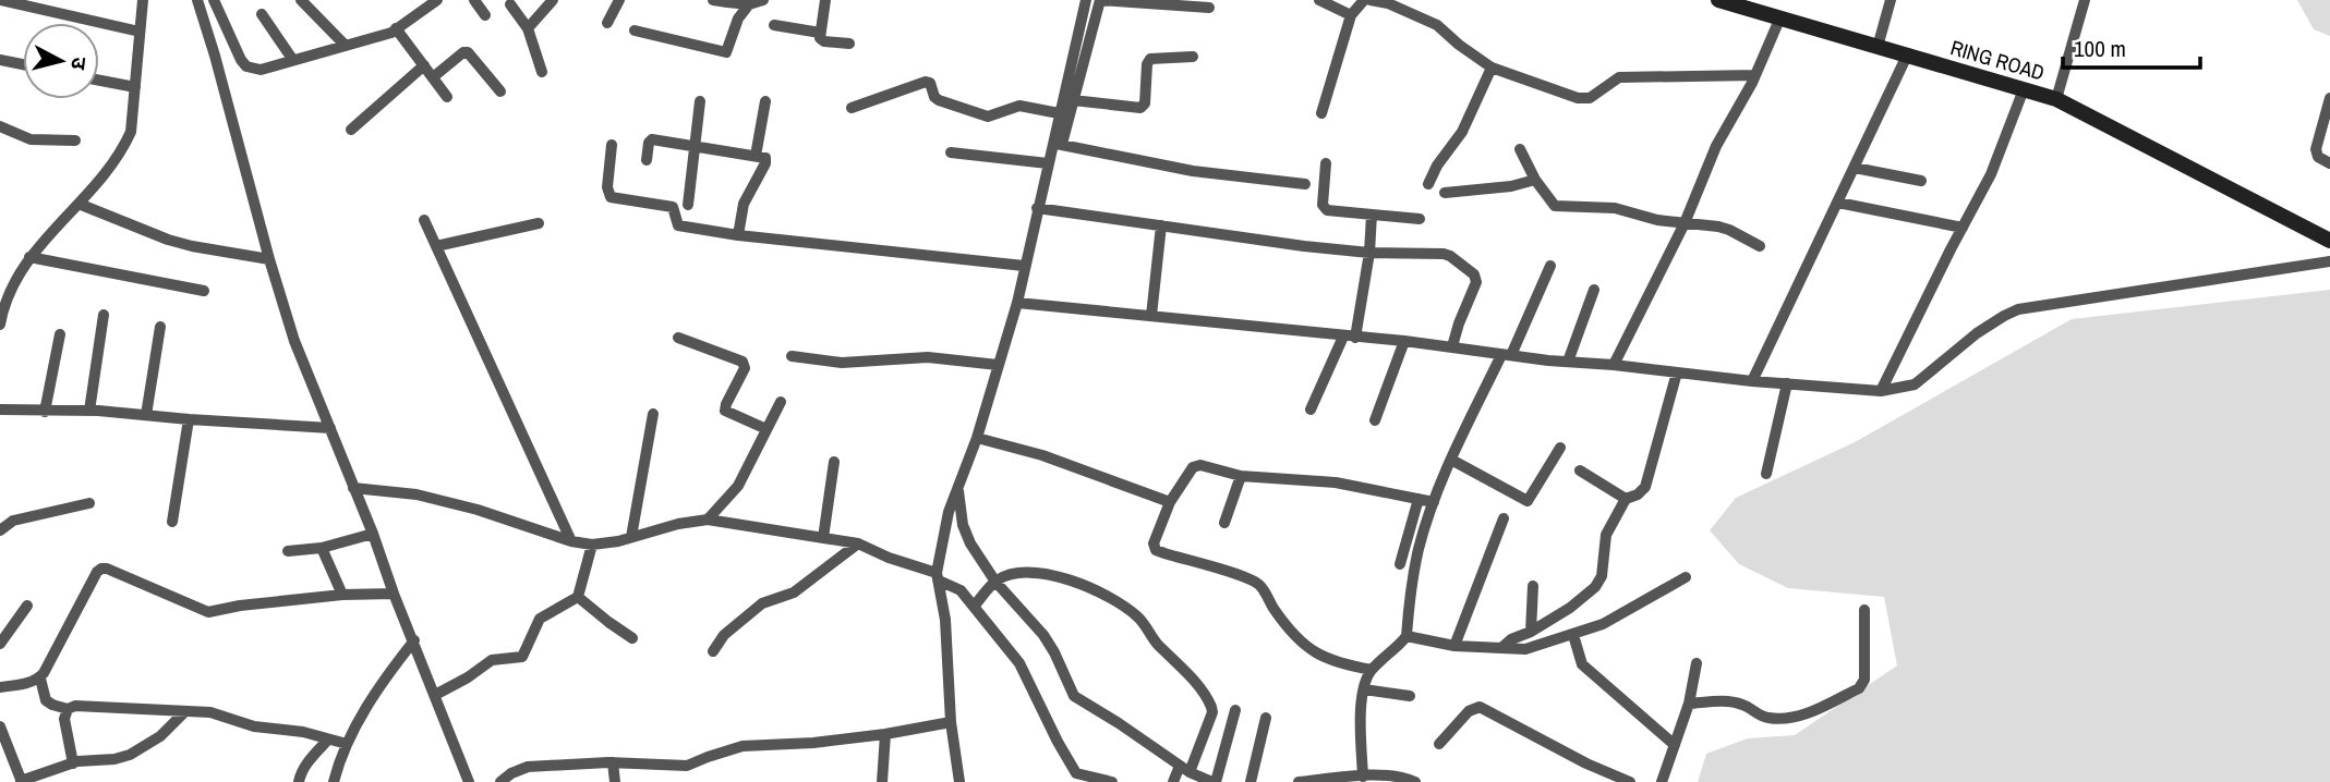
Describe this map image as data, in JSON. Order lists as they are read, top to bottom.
{
  "streets": {
    "street": ["RING ROAD"]
  },
  "scale_bar": "100 m",
  "north": "right"
}
